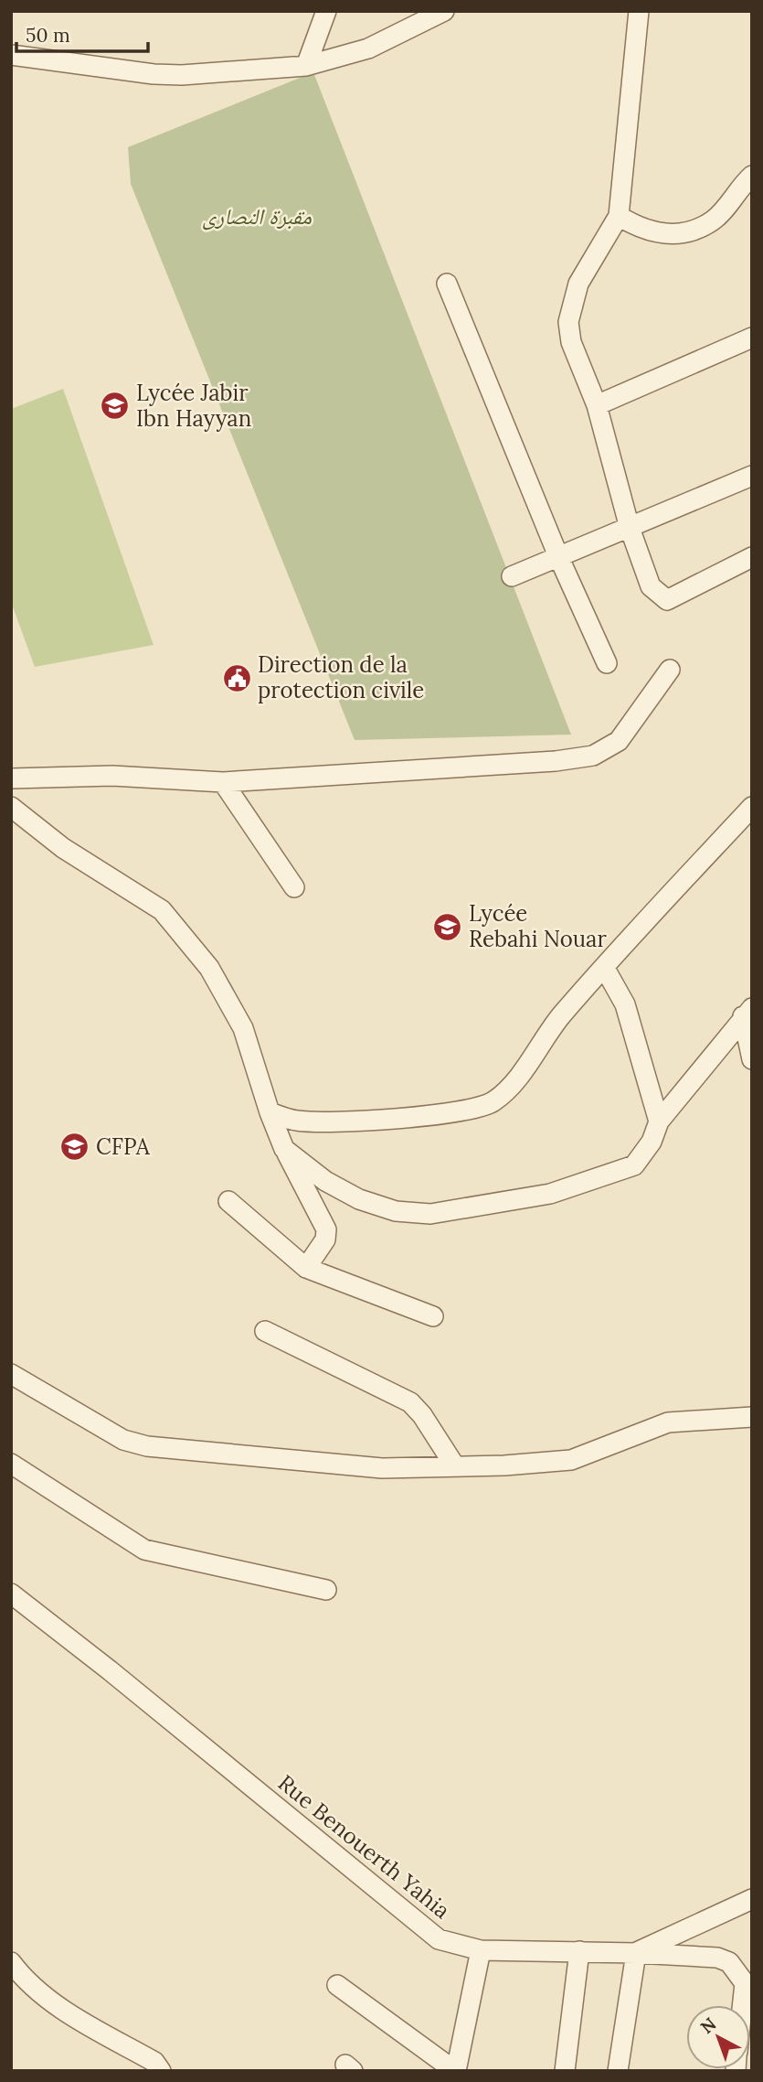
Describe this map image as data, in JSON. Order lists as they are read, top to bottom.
{
  "streets": {
    "street": ["Rue Benouerth Yahia"]
  },
  "parks": ["مقبرة النصارى"],
  "places": {
    "school or university": ["Lycée Jabir Ibn Hayyan", "Lycée Rebahi Nouar", "CFPA"],
    "public building": ["Direction de la protection civile"]
  },
  "scale_bar": "50 m",
  "north": "top left"
}
